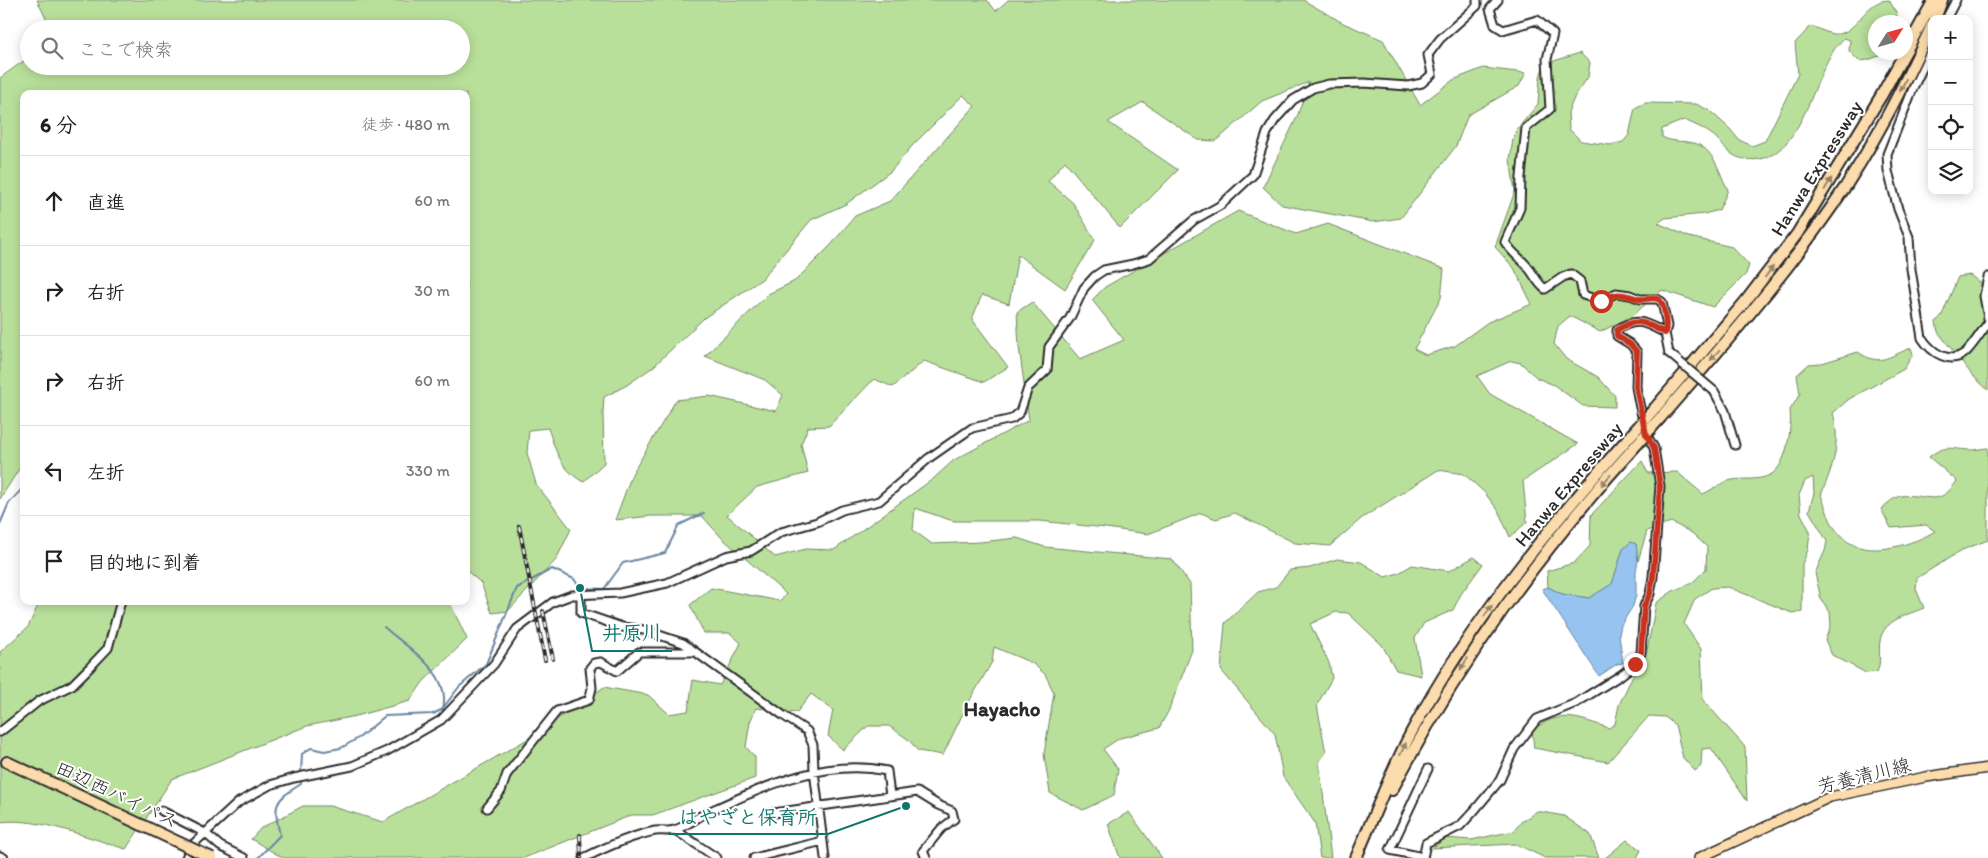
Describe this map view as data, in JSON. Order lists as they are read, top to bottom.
{
  "streets": {
    "highway": ["Hanwa Expressway", "田辺西バイパス"],
    "main road": ["芳養清川線"]
  },
  "districts": ["Hayacho"],
  "places": ["井原川", "はやざと保育所"],
  "north": "top right",
  "page": {
    "map_buttons": ["+", "−"],
    "search": "ここで検索",
    "heading": ["6 分", "徒歩 · 480 m"],
    "list": [
      ["直進", "60 m"],
      ["右折", "30 m"],
      ["右折", "60 m"],
      ["左折", "330 m"],
      "目的地に到着"
    ]
  }
}
